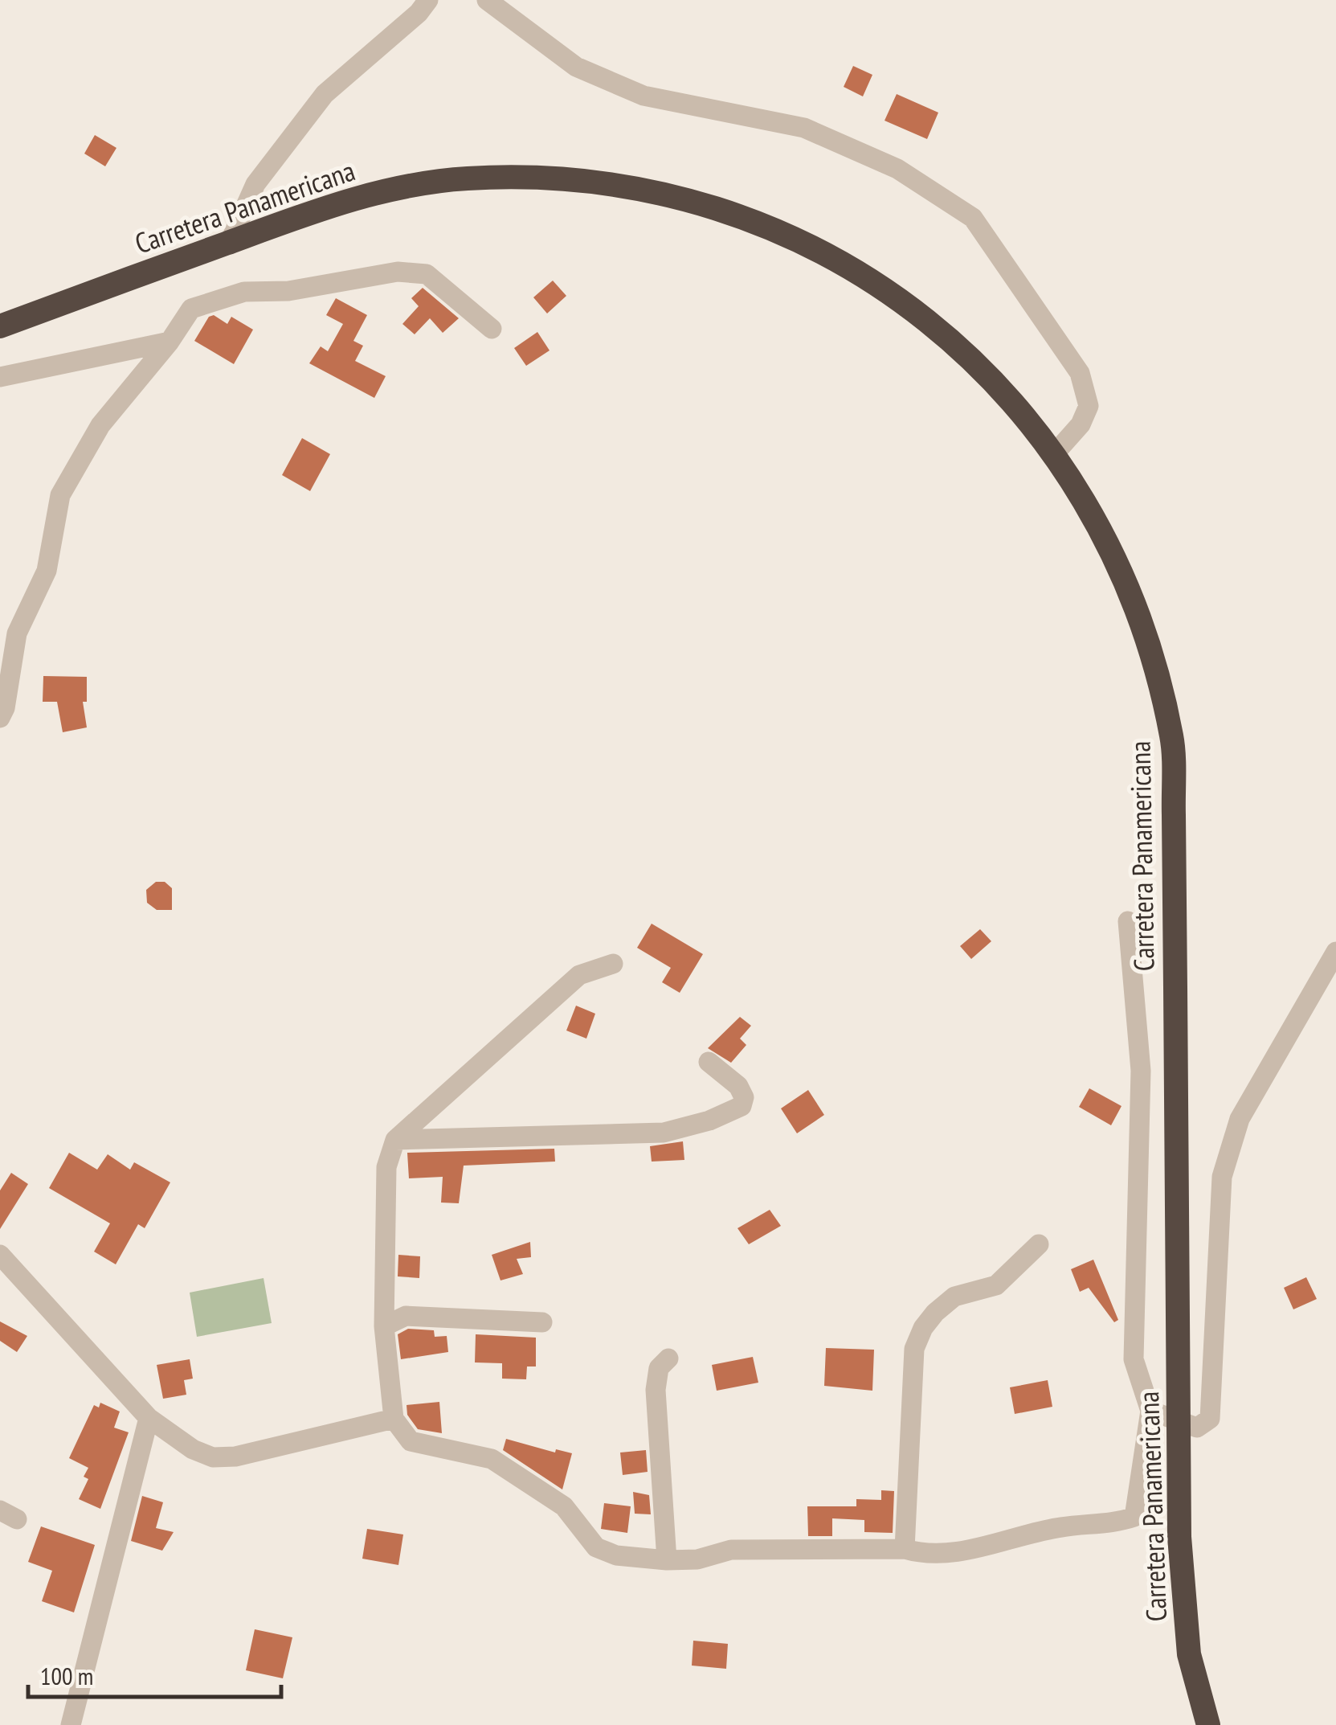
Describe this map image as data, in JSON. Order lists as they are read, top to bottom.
{
  "streets": {
    "highway": ["Carretera Panamericana"]
  },
  "scale_bar": "100 m"
}
